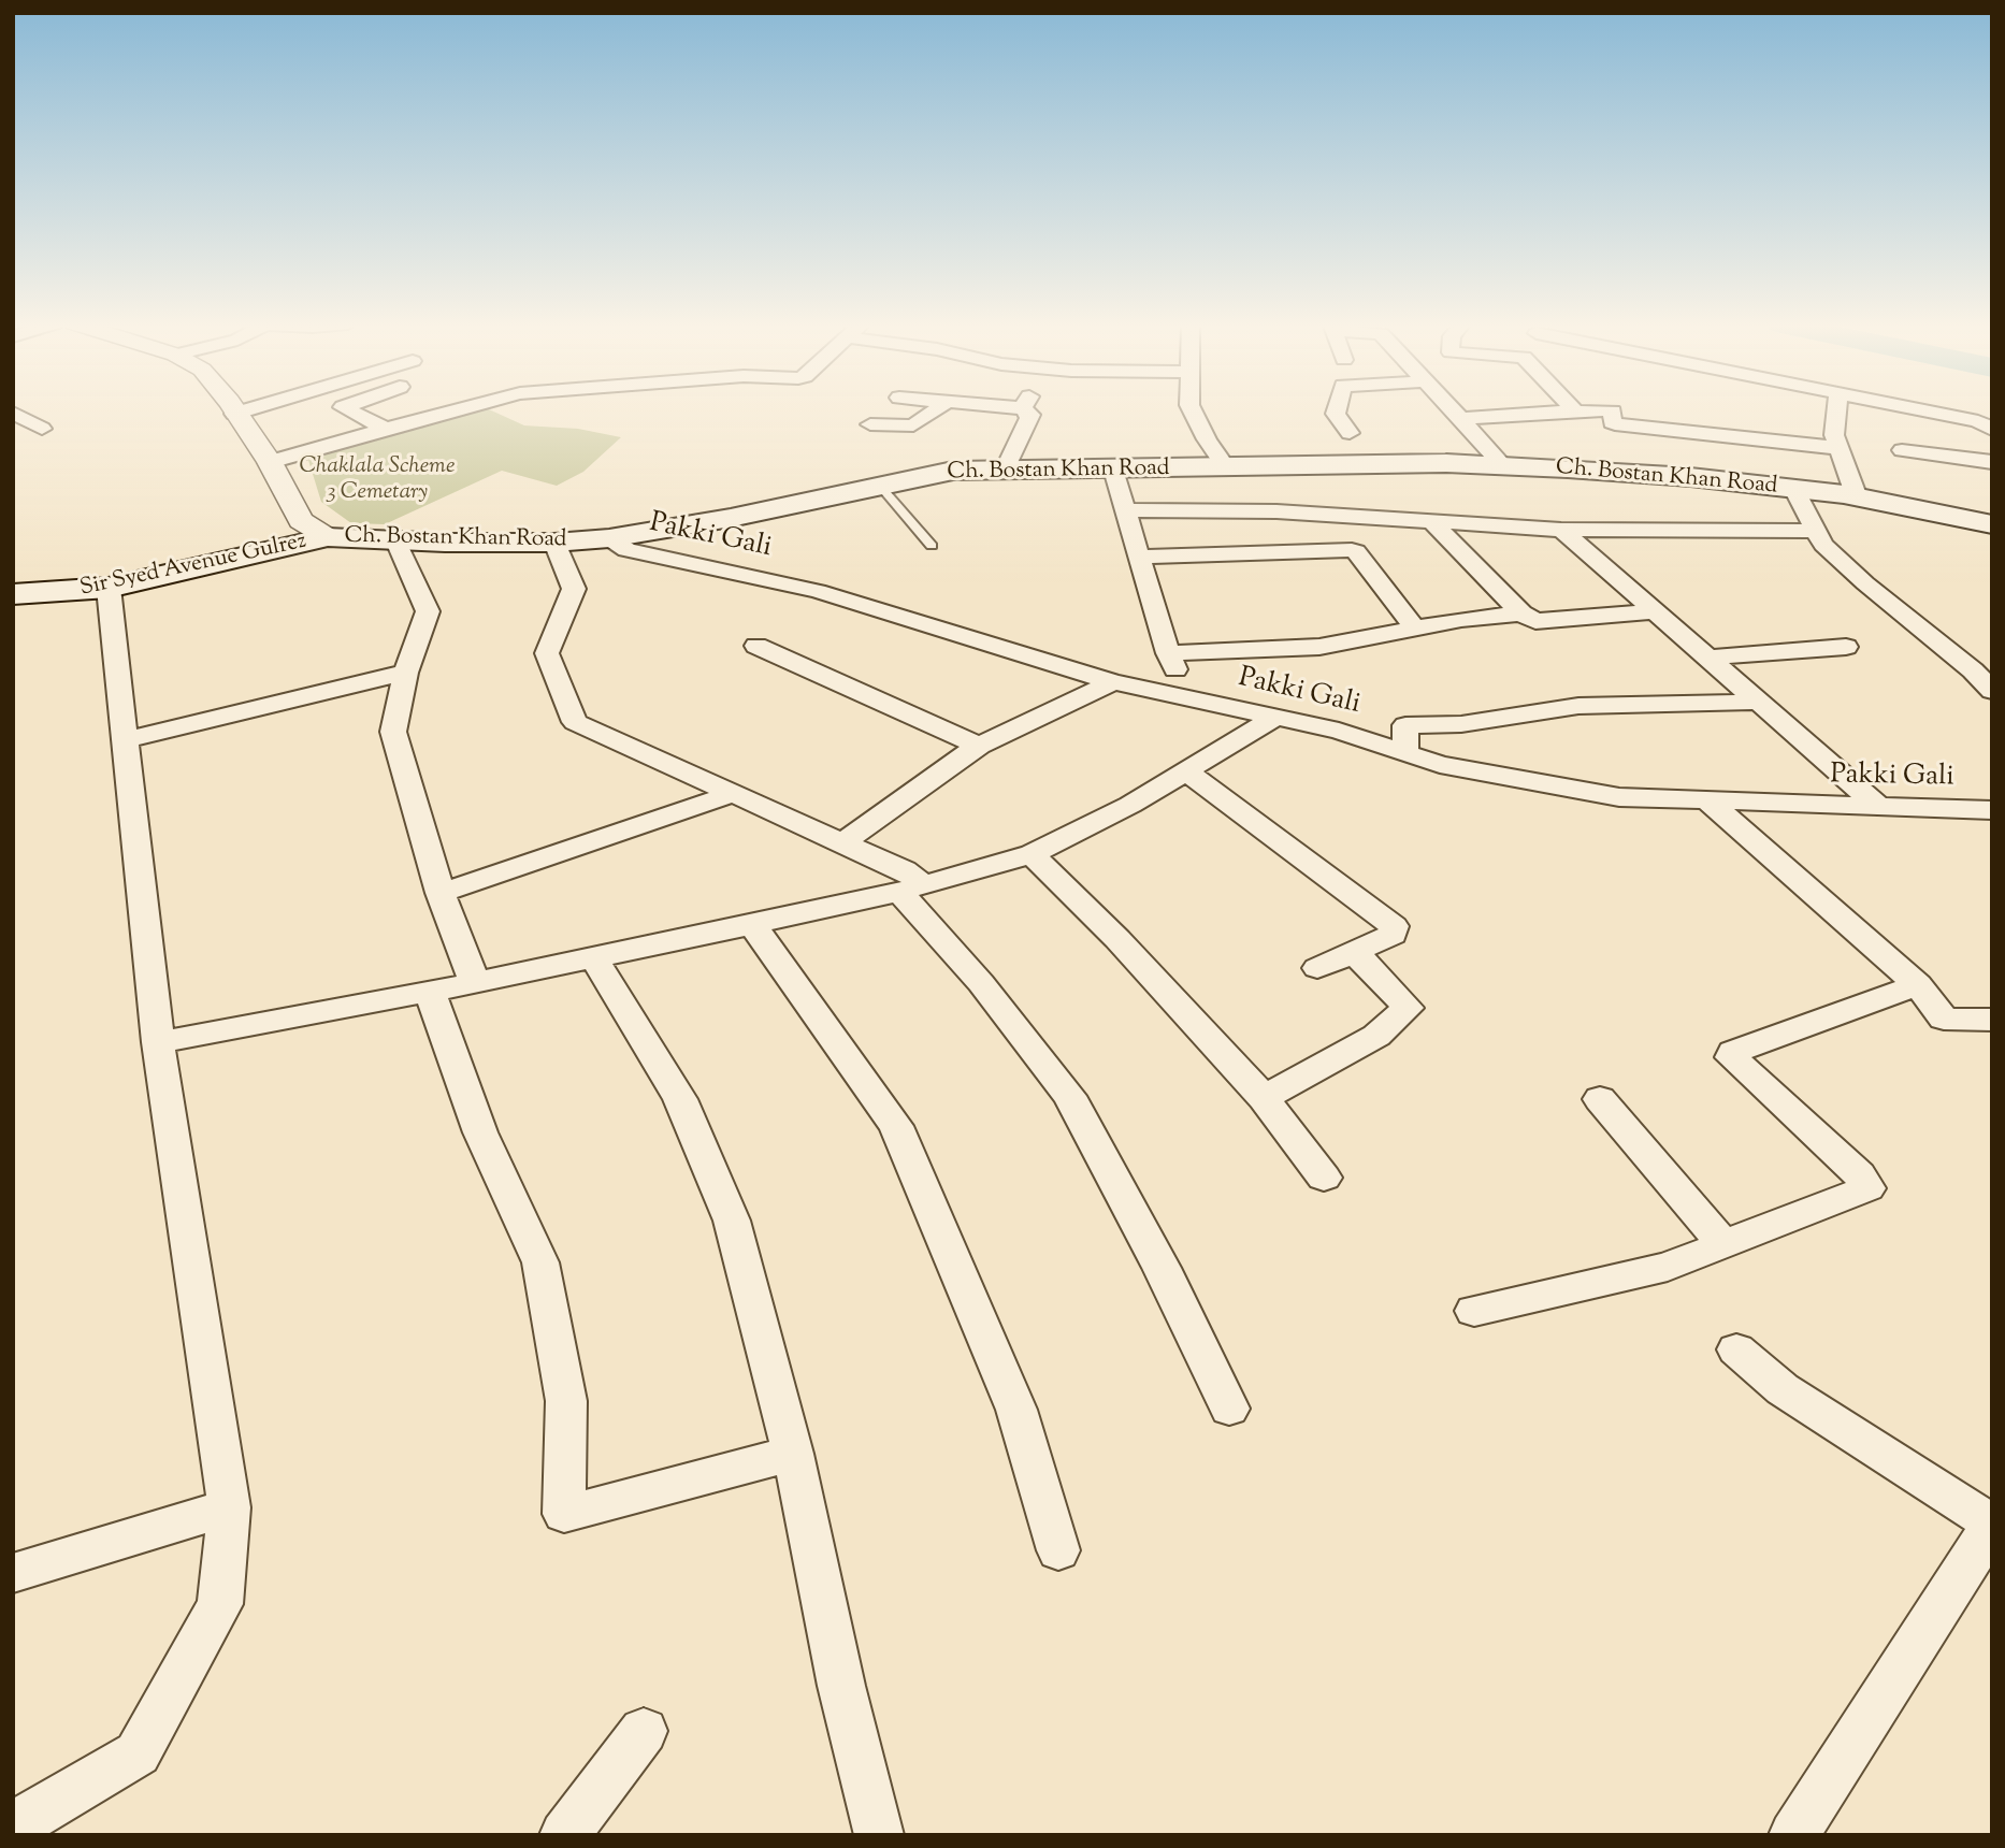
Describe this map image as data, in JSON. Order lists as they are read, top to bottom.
{
  "streets": {
    "main road": ["Ch. Bostan Khan Road", "Sir Syed Avenue Gulrez"],
    "street": ["Pakki Gali"]
  },
  "crossings": [
    ["Ch. Bostan Khan Road", "Pakki Gali"],
    ["Ch. Bostan Khan Road", "Sir Syed Avenue Gulrez"]
  ],
  "parks": ["Chaklala Scheme 3 Cemetary"]
}
